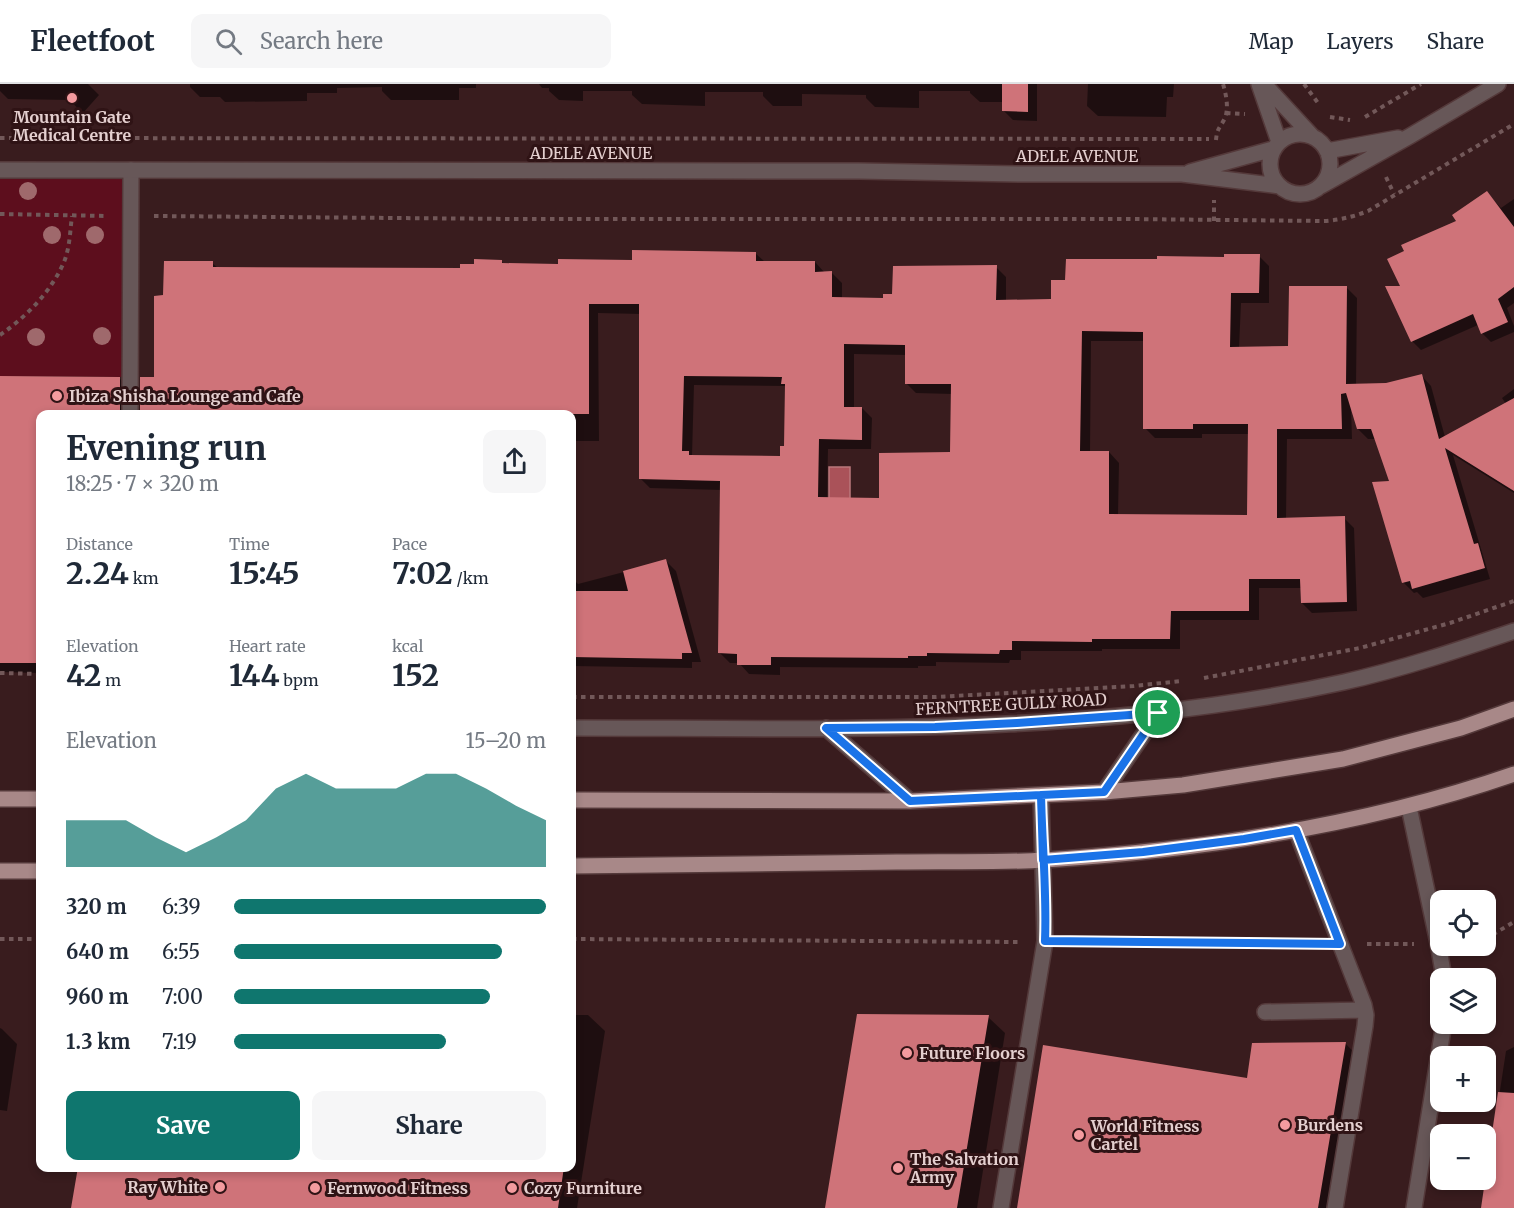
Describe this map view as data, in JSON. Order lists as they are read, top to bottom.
{
  "streets": {
    "street": ["ADELE AVENUE", "FERNTREE GULLY ROAD"]
  },
  "places": [
    "Mountain Gate Medical Centre",
    "Ibiza Shisha Lounge and Cafe",
    "Future Floors",
    "Burdens",
    "World Fitness Cartel",
    "The Salvation Army",
    "Ray White",
    "Fernwood Fitness",
    "Cozy Furniture"
  ],
  "page": {
    "header": "Fleetfoot",
    "search": "Search here",
    "nav": ["Map", "Layers", "Share"],
    "heading": ["Evening run", "18:25 · 7 × 320 m"],
    "stats": [
      ["Distance", "2.24 km"],
      ["Time", "15:45"],
      ["Pace", "7:02 /km"],
      ["Elevation", "42 m"],
      ["Heart rate", "144 bpm"],
      ["kcal", "152"]
    ],
    "chart": ["Elevation", "15–20 m"],
    "list": [
      {
        "name": "320 m",
        "note": "6:39"
      },
      {
        "name": "640 m",
        "note": "6:55"
      },
      {
        "name": "960 m",
        "note": "7:00"
      },
      {
        "name": "1.3 km",
        "note": "7:19"
      }
    ],
    "map_buttons": ["+", "−"],
    "buttons": ["Save", "Share"]
  }
}
